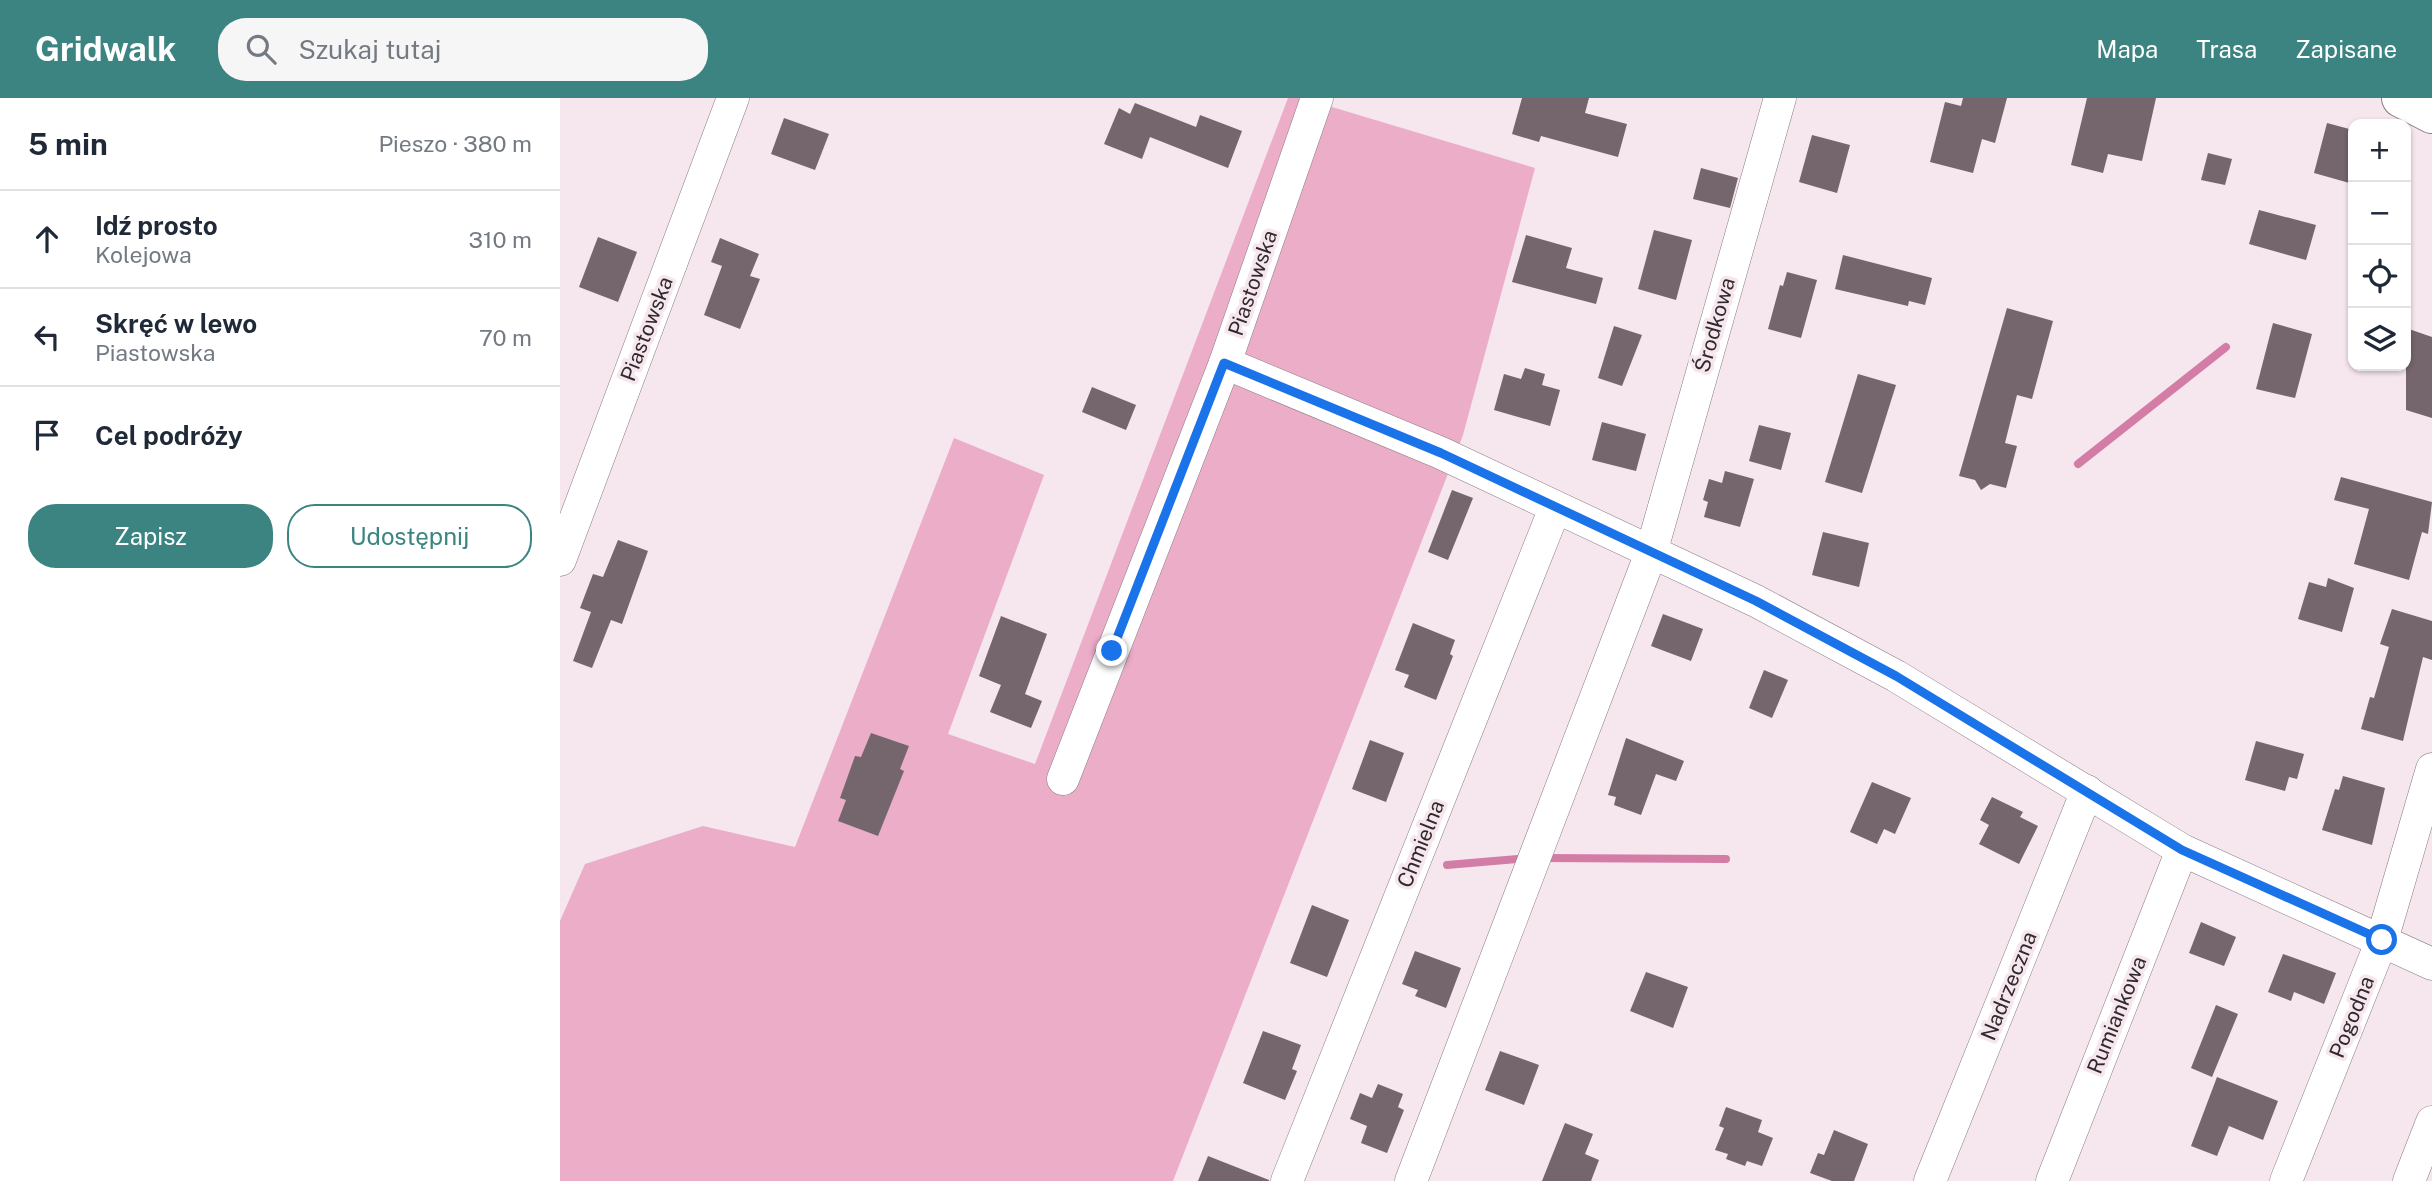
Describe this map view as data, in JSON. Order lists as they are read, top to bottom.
{
  "streets": {
    "street": [
      "Piastowska",
      "Środkowa",
      "Chmielna",
      "Nadrzeczna",
      "Rumiankowa",
      "Pogodna"
    ]
  },
  "page": {
    "header": "Gridwalk",
    "search": "Szukaj tutaj",
    "nav": ["Mapa", "Trasa", "Zapisane"],
    "heading": ["5 min", "Pieszo · 380 m"],
    "map_buttons": ["+", "−"],
    "list": [
      ["Idź prosto", "Kolejowa", "310 m"],
      ["Skręć w lewo", "Piastowska", "70 m"],
      "Cel podróży"
    ],
    "buttons": ["Zapisz", "Udostępnij"]
  }
}
